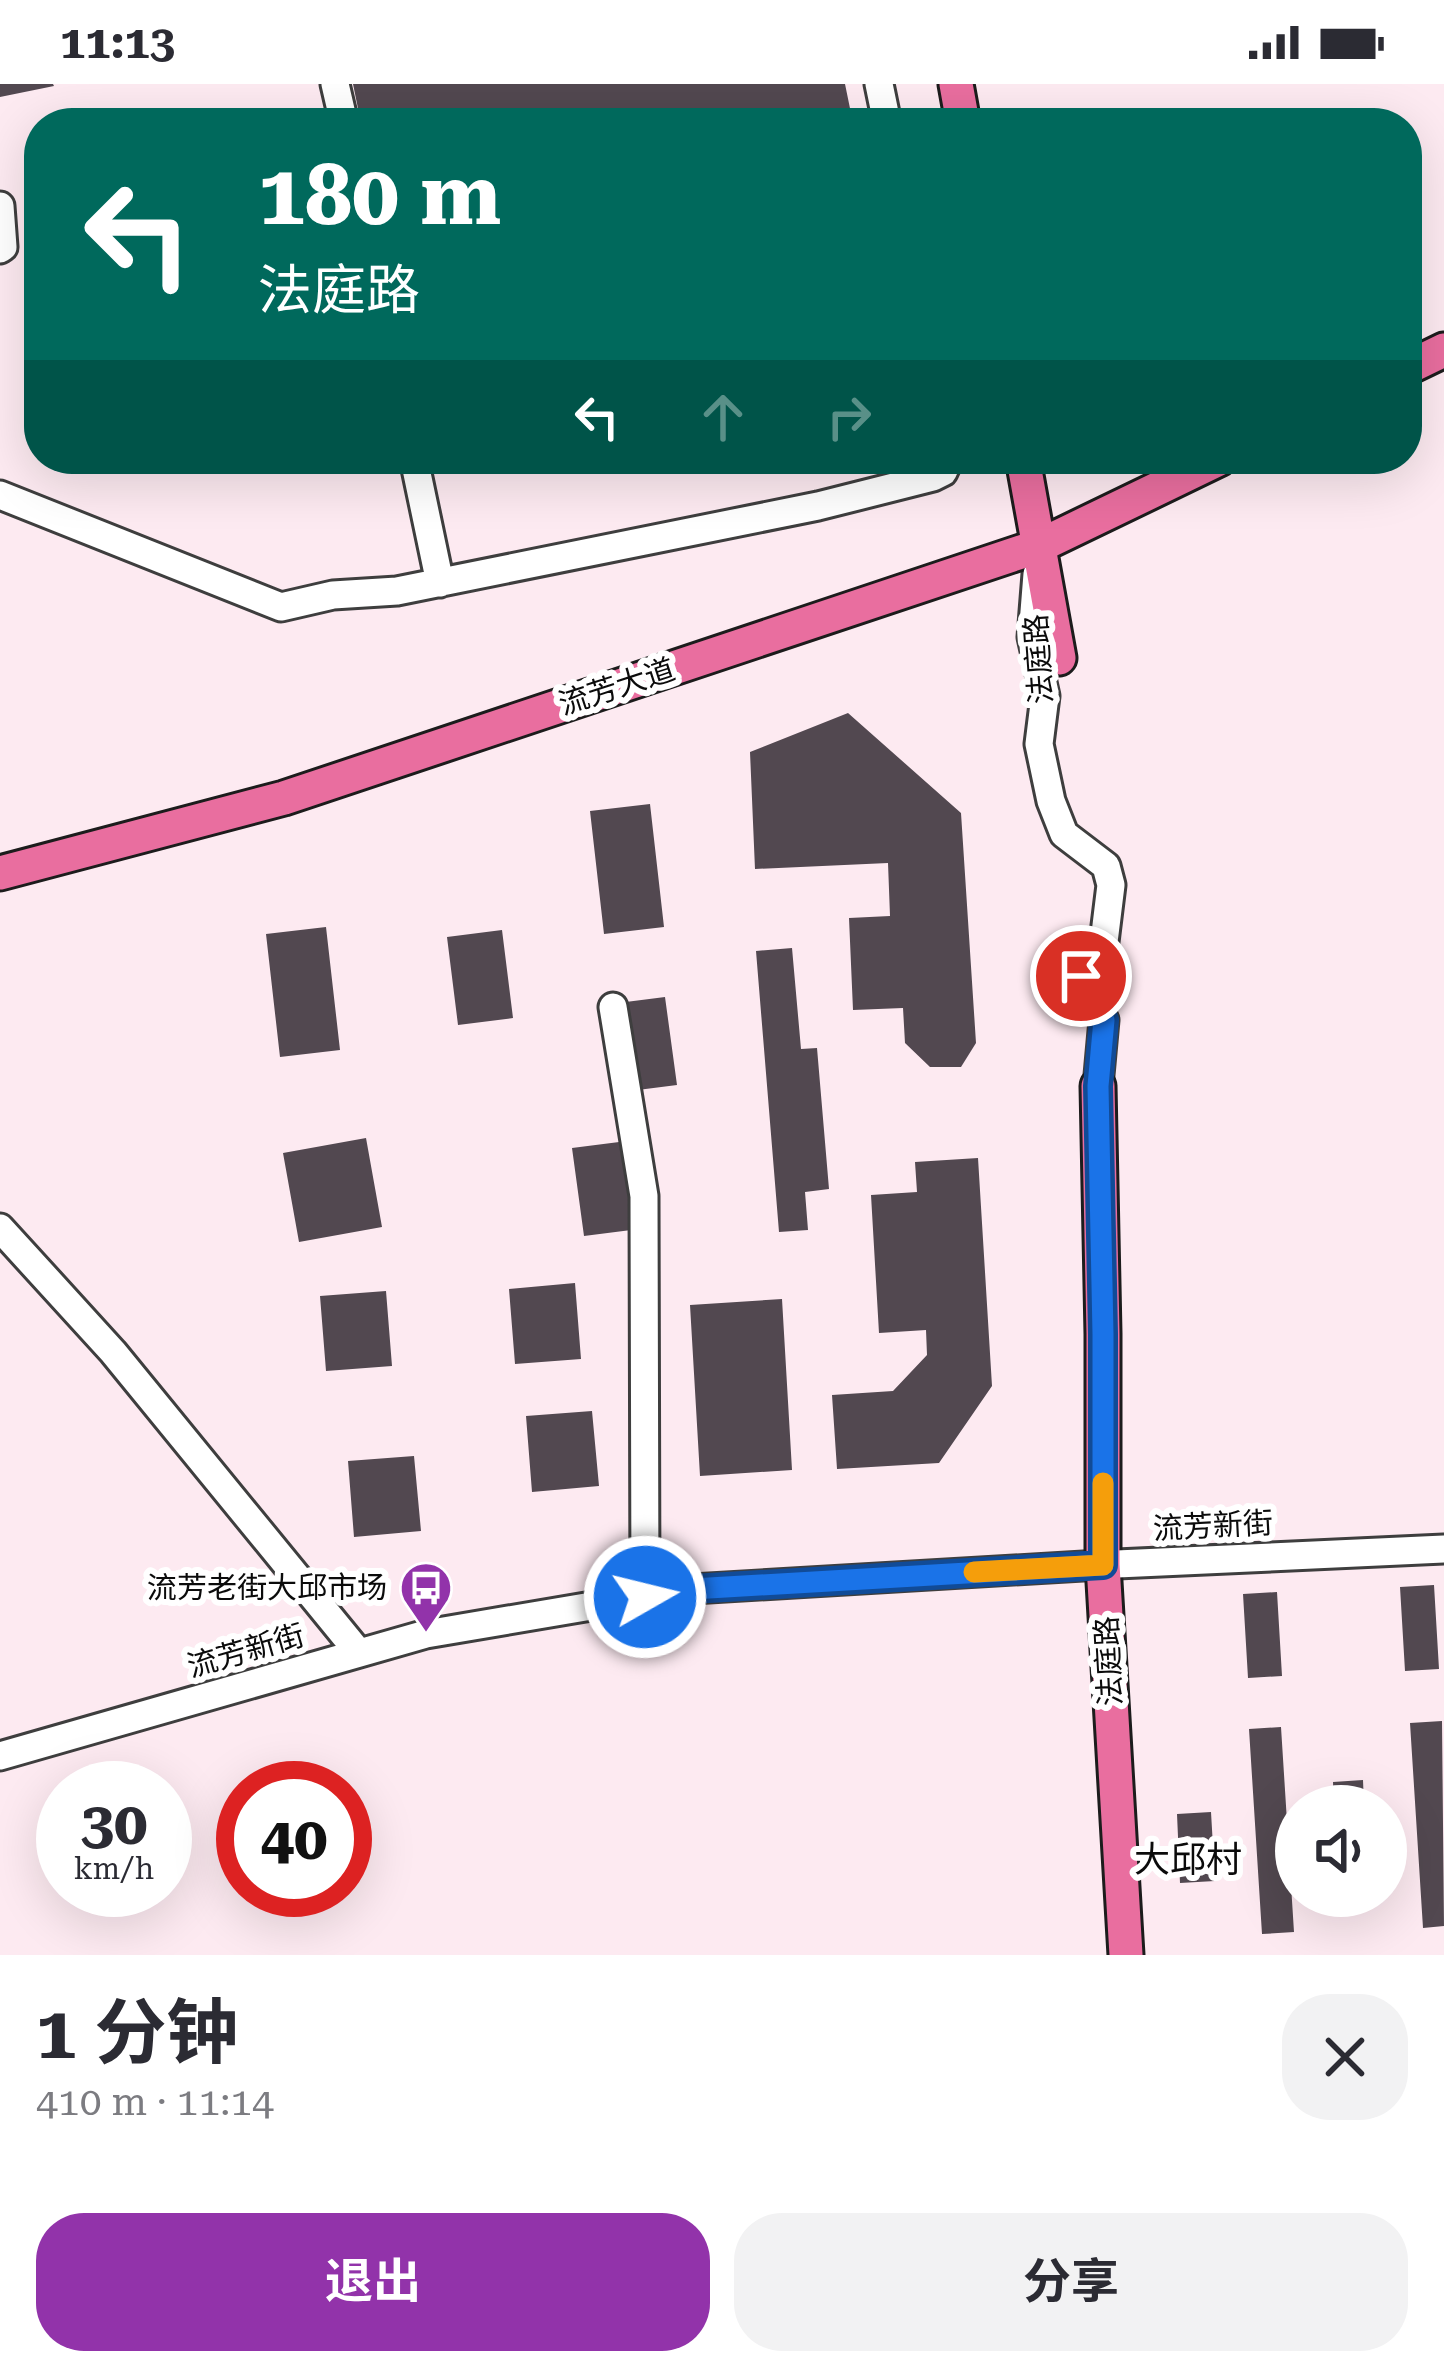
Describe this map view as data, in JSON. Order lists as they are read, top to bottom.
{
  "streets": {
    "main road": ["法庭路", "流芳大道"],
    "street": ["流芳新街"]
  },
  "crossings": [
    ["法庭路", "流芳大道"],
    ["法庭路", "流芳新街"]
  ],
  "districts": ["大邱村"],
  "places": {
    "bus stop": ["流芳老街大邱市场"]
  },
  "page": {
    "status": "11:13",
    "turn": ["180 m", "法庭路"],
    "speed": "30 km/h",
    "limit": "40",
    "heading": ["1 分钟", "410 m · 11:14"],
    "buttons": ["退出", "分享"]
  }
}
